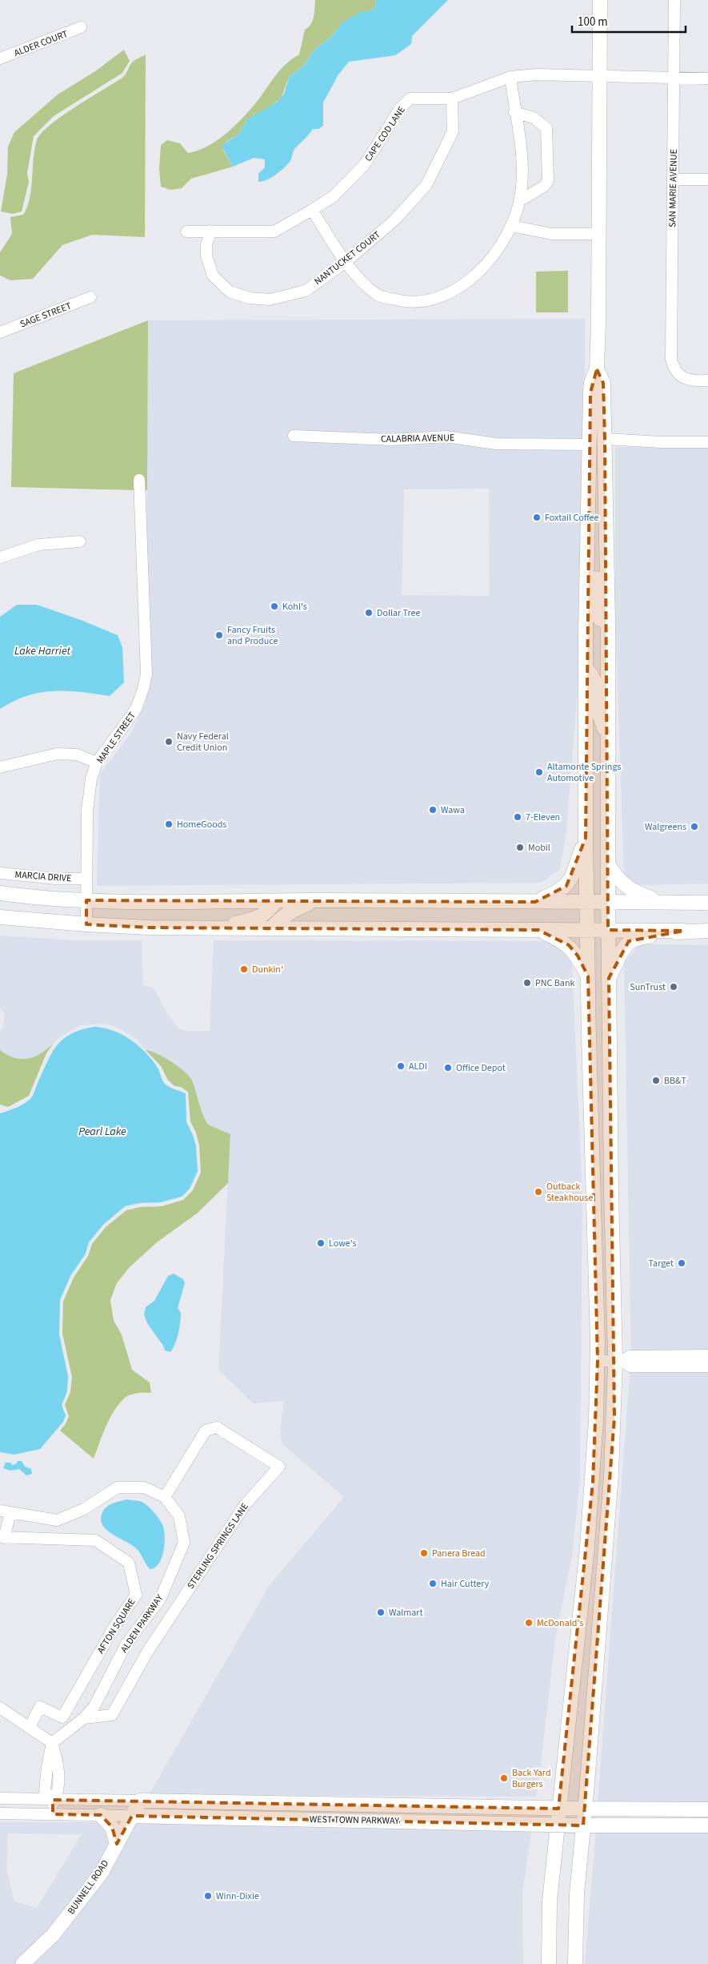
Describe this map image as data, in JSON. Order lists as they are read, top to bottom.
{
  "streets": {
    "main road": ["WEST TOWN PARKWAY", "BUNNELL ROAD"],
    "street": [
      "ALDER COURT",
      "CAPE COD LANE",
      "SAN MARIE AVENUE",
      "NANTUCKET COURT",
      "SAGE STREET",
      "CALABRIA AVENUE",
      "MAPLE STREET",
      "MARCIA DRIVE",
      "STERLING SPRINGS LANE",
      "ALDEN PARKWAY",
      "AFTON SQUARE"
    ]
  },
  "crossings": [
    ["CAPE COD LANE", "SAN MARIE AVENUE"],
    ["CAPE COD LANE", "NANTUCKET COURT"],
    ["MAPLE STREET", "MARCIA DRIVE"],
    ["STERLING SPRINGS LANE", "ALDEN PARKWAY"],
    ["ALDEN PARKWAY", "AFTON SQUARE"],
    ["WEST TOWN PARKWAY", "BUNNELL ROAD"]
  ],
  "water": ["Lake Harriet", "Pearl Lake"],
  "places": [
    "Foxtail Coffee",
    "Kohl's",
    "Dollar Tree",
    "Fancy Fruits and Produce",
    "Navy Federal Credit Union",
    "Altamonte Springs Automotive",
    "Wawa",
    "7-Eleven",
    "HomeGoods",
    "Walgreens",
    "Mobil",
    "Dunkin'",
    "PNC Bank",
    "SunTrust",
    "ALDI",
    "Office Depot",
    "BB&T",
    "Outback Steakhouse",
    "Lowe's",
    "Target",
    "Panera Bread",
    "Hair Cuttery",
    "Walmart",
    "McDonald's",
    "Back Yard Burgers",
    "Winn-Dixie"
  ],
  "scale_bar": "100 m"
}
